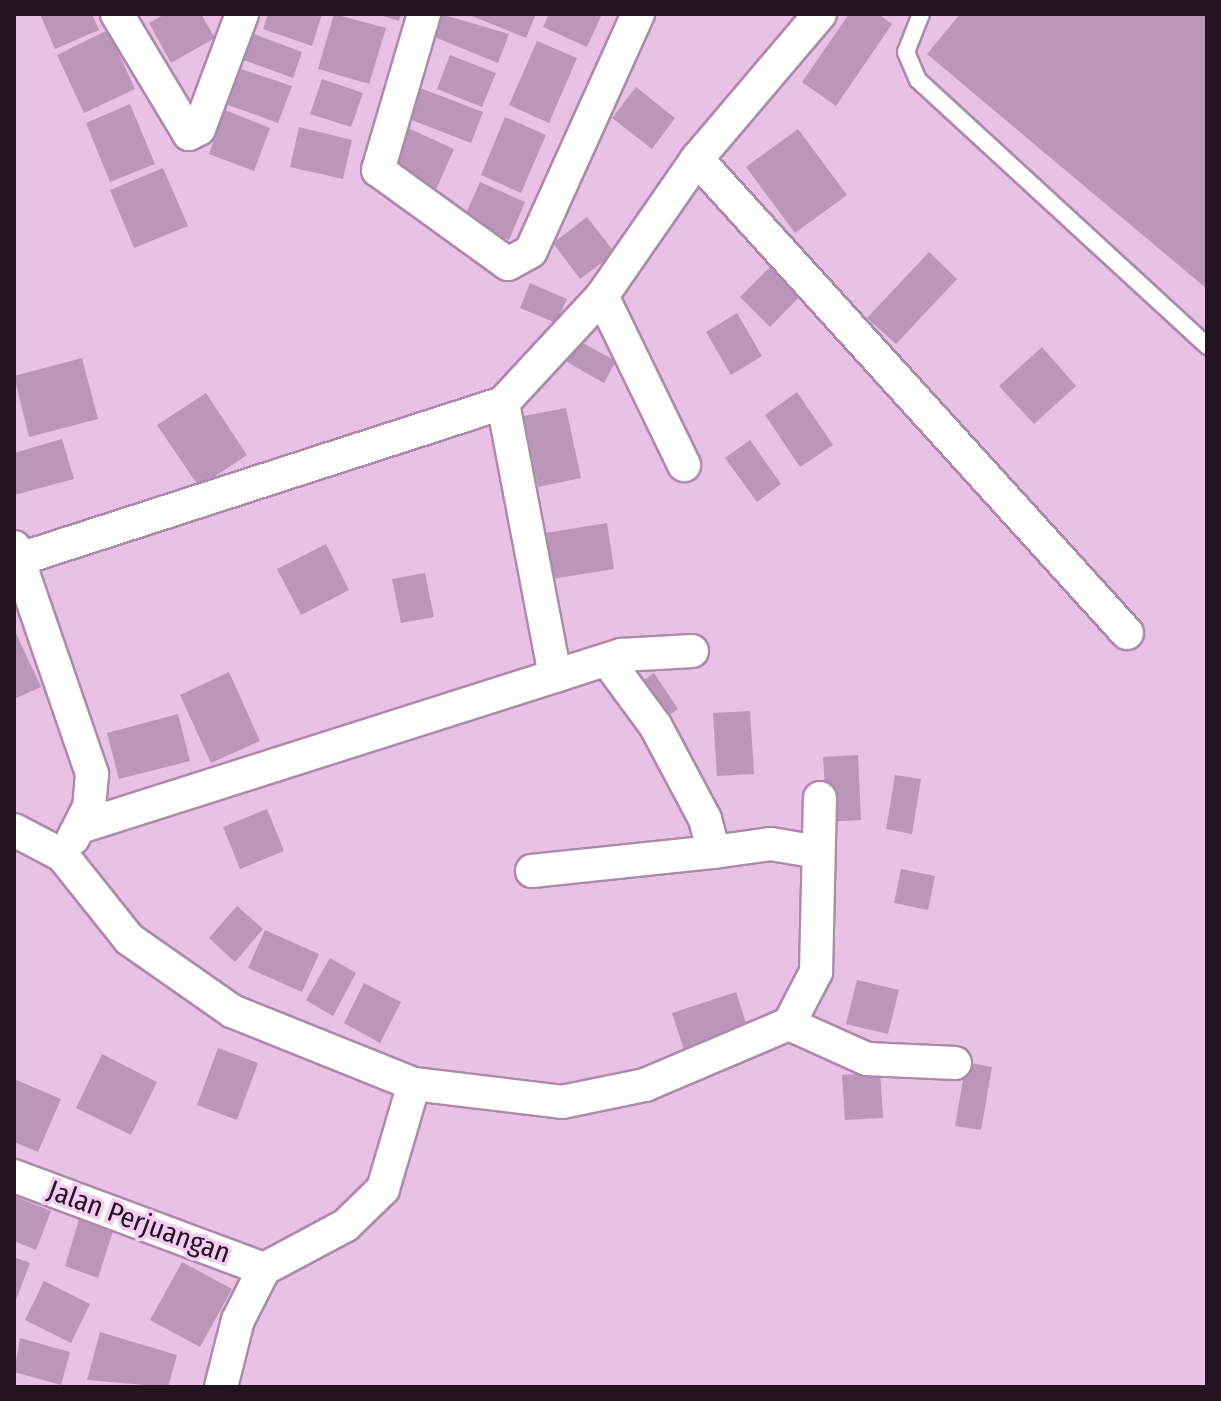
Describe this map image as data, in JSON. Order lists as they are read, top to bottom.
{
  "streets": {
    "street": ["Jalan Perjuangan"]
  }
}
